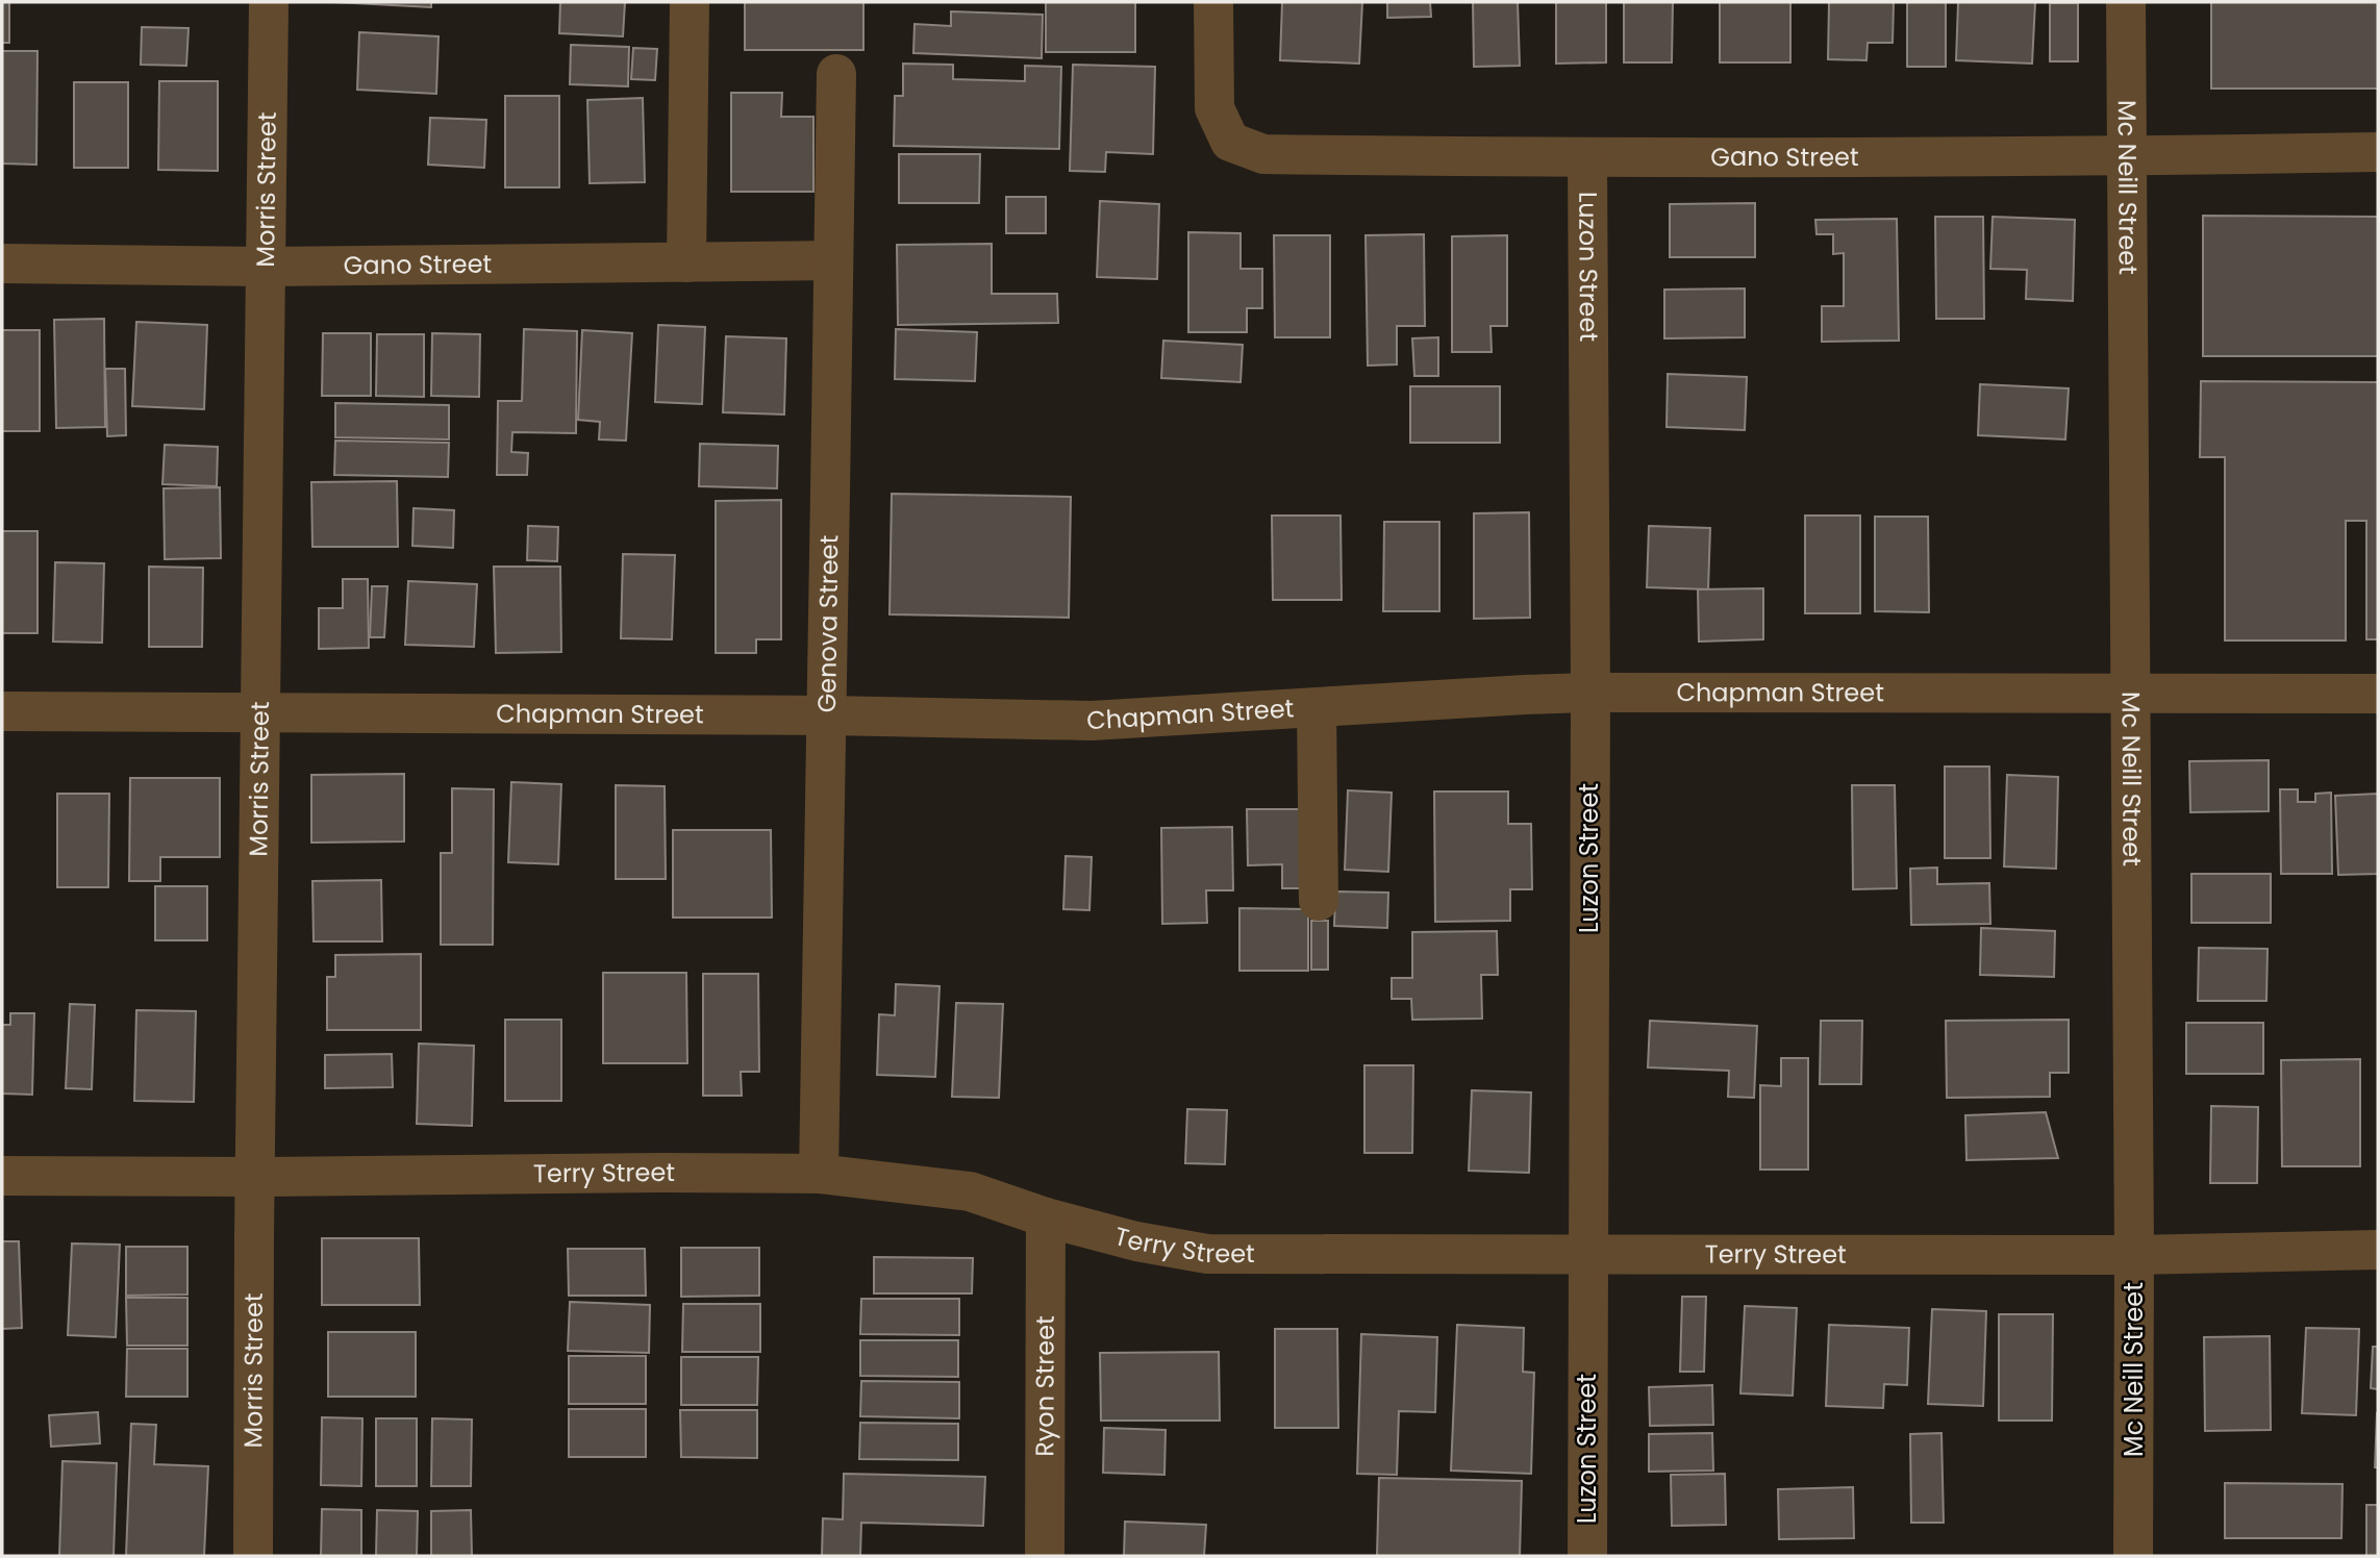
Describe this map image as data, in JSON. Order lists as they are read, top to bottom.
{
  "streets": {
    "street": [
      "Gano Street",
      "Morris Street",
      "Mc Neill Street",
      "Luzon Street",
      "Genova Street",
      "Chapman Street",
      "Terry Street",
      "Ryon Street"
    ]
  },
  "crossings": [
    ["Gano Street", "Morris Street"],
    ["Gano Street", "Mc Neill Street"],
    ["Gano Street", "Luzon Street"],
    ["Gano Street", "Genova Street"],
    ["Morris Street", "Chapman Street"],
    ["Morris Street", "Terry Street"],
    ["Mc Neill Street", "Chapman Street"],
    ["Mc Neill Street", "Terry Street"],
    ["Luzon Street", "Chapman Street"],
    ["Luzon Street", "Terry Street"],
    ["Genova Street", "Chapman Street"],
    ["Genova Street", "Terry Street"],
    ["Terry Street", "Ryon Street"]
  ]
}
